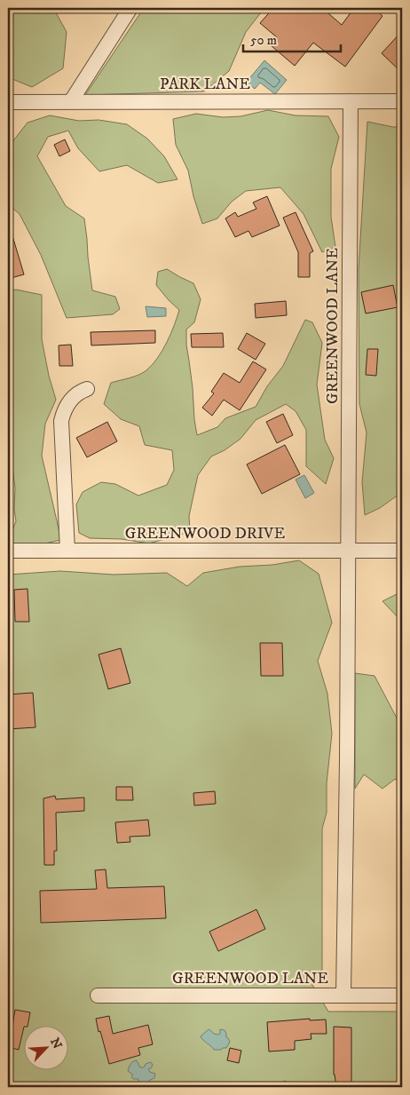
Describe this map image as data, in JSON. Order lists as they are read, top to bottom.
{
  "streets": {
    "street": ["PARK LANE", "GREENWOOD LANE", "GREENWOOD DRIVE"]
  },
  "crossings": [
    ["PARK LANE", "GREENWOOD LANE"],
    ["GREENWOOD LANE", "GREENWOOD DRIVE"]
  ],
  "scale_bar": "50 m",
  "north": "top right"
}
